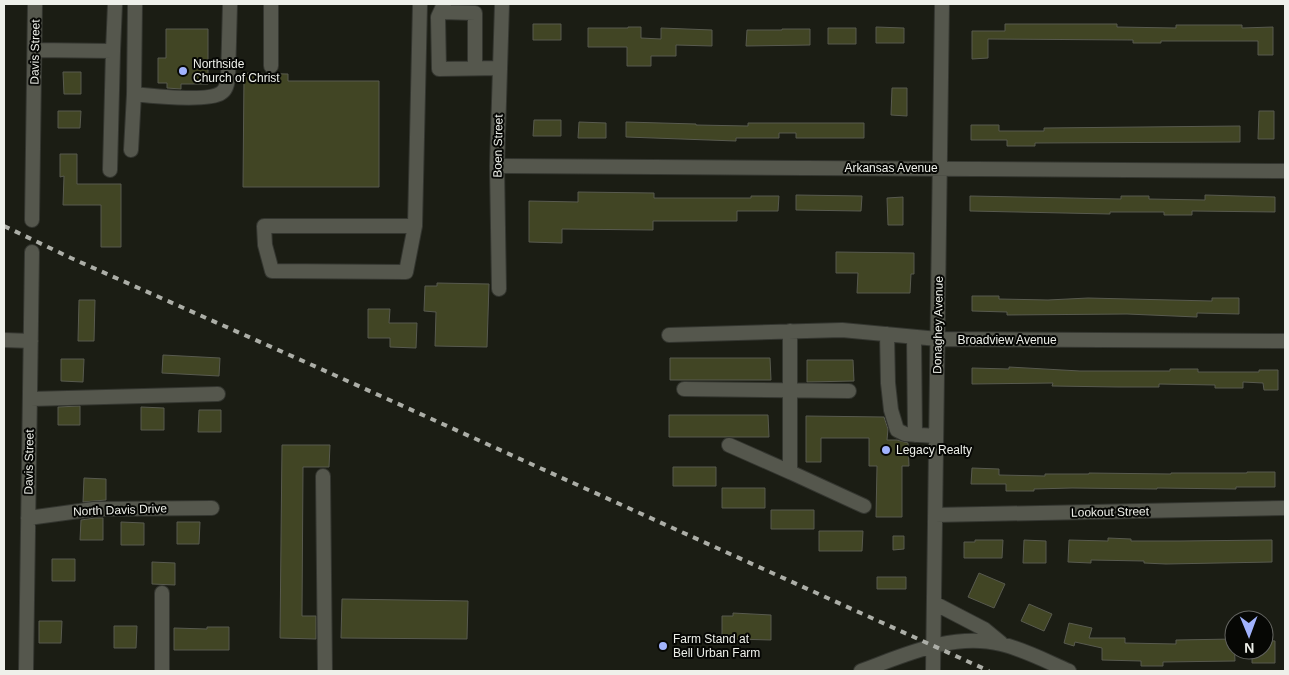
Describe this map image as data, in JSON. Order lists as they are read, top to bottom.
{
  "streets": {
    "street": [
      "Davis Street",
      "Boen Street",
      "Arkansas Avenue",
      "Donaghey Avenue",
      "Broadview Avenue",
      "North Davis Drive",
      "Lookout Street"
    ]
  },
  "crossings": [
    ["Davis Street", "North Davis Drive"],
    ["Boen Street", "Arkansas Avenue"],
    ["Arkansas Avenue", "Donaghey Avenue"],
    ["Donaghey Avenue", "Broadview Avenue"],
    ["Donaghey Avenue", "Lookout Street"]
  ],
  "places": ["Northside Church of Christ", "Legacy Realty", "Farm Stand at Bell Urban Farm"],
  "north": "bottom"
}
